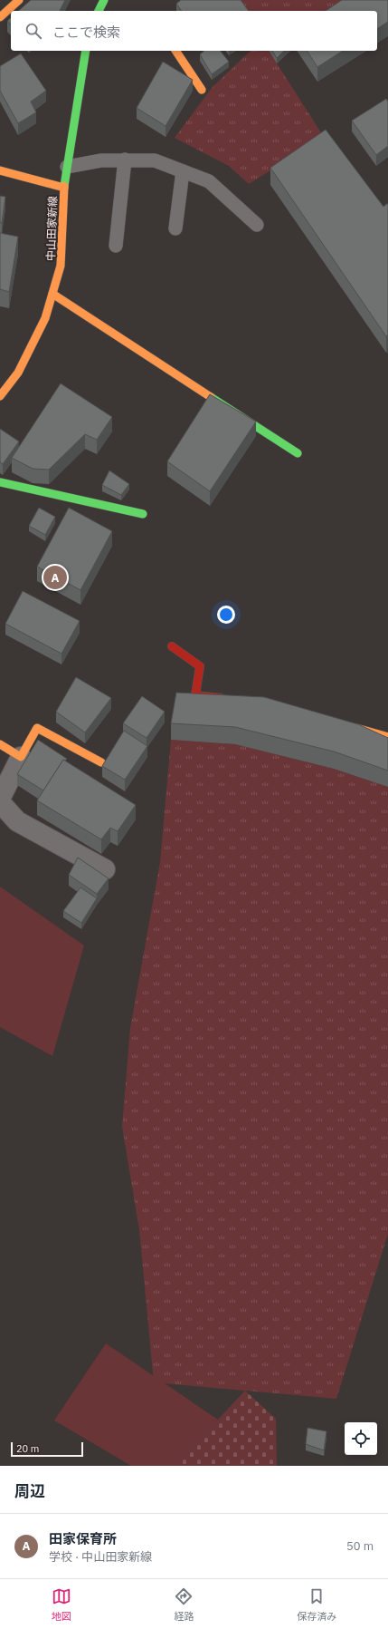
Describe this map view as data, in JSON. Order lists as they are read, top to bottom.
{
  "streets": {
    "street": ["中山田家新線"]
  },
  "scale_bar": "20 m",
  "page": {
    "search": "ここで検索",
    "pins": "A",
    "scale": "20 m",
    "heading": "周辺",
    "list": [
      {
        "mark": "A",
        "name": "田家保育所",
        "note": "学校 · 中山田家新線",
        "value": "50 m"
      }
    ],
    "nav": ["地図", "経路", "保存済み"]
  }
}
